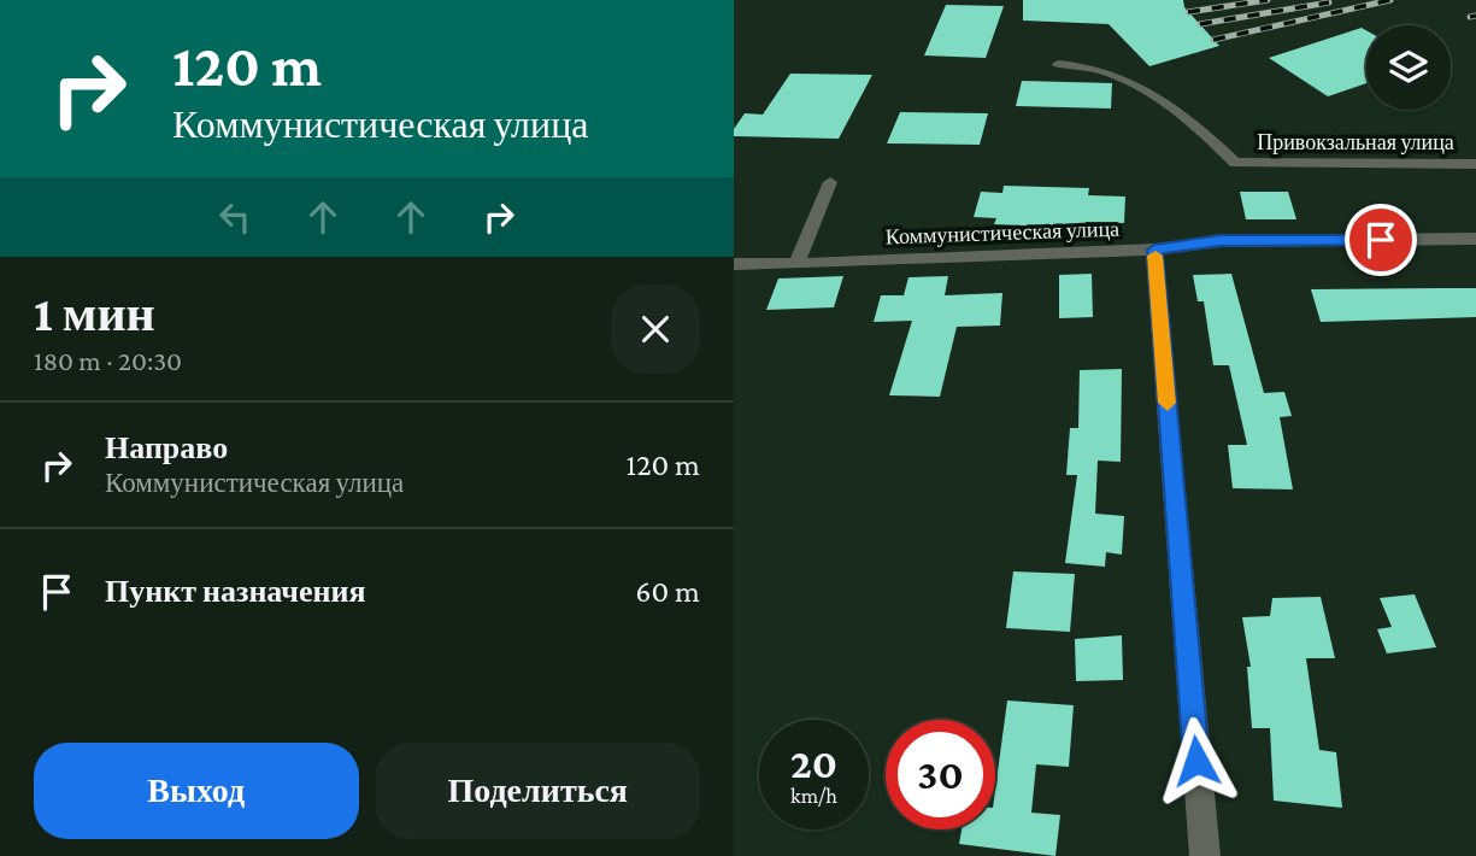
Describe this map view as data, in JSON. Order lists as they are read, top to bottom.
{
  "streets": {
    "street": ["Привокзальная улица", "Коммунистическая улица"]
  },
  "page": {
    "turn": ["120 m", "Коммунистическая улица"],
    "heading": ["1 мин", "180 m · 20:30"],
    "list": [
      {
        "name": "Направо",
        "note": "Коммунистическая улица",
        "value": "120 m"
      },
      {
        "name": "Пункт назначения",
        "value": "60 m"
      }
    ],
    "speed": "20 km/h",
    "limit": "30",
    "buttons": ["Выход", "Поделиться"]
  }
}
